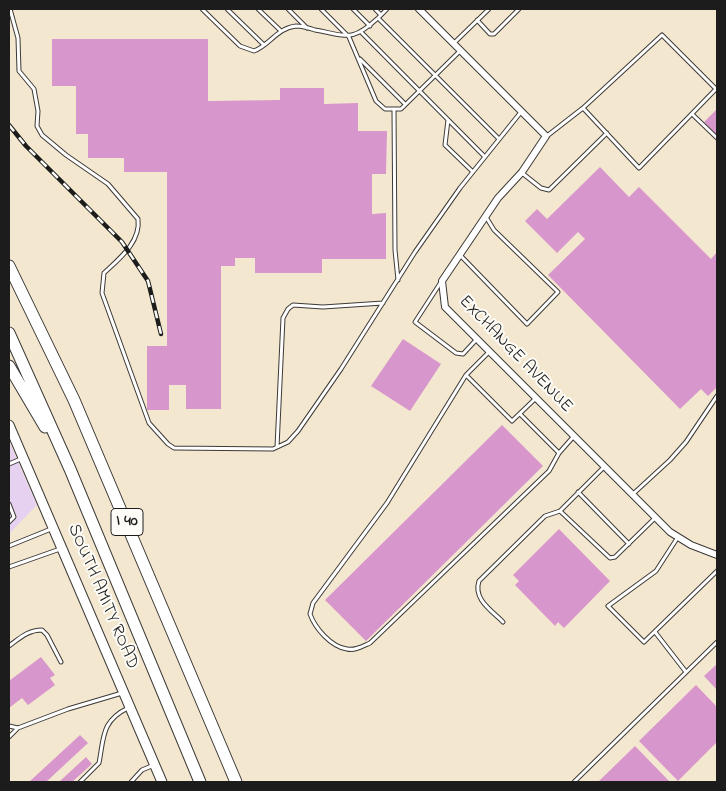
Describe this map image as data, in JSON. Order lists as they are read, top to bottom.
{
  "streets": {
    "highway": ["I 40"],
    "main road": ["SOUTH AMITY ROAD"],
    "street": ["EXCHANGE AVENUE"]
  }
}
